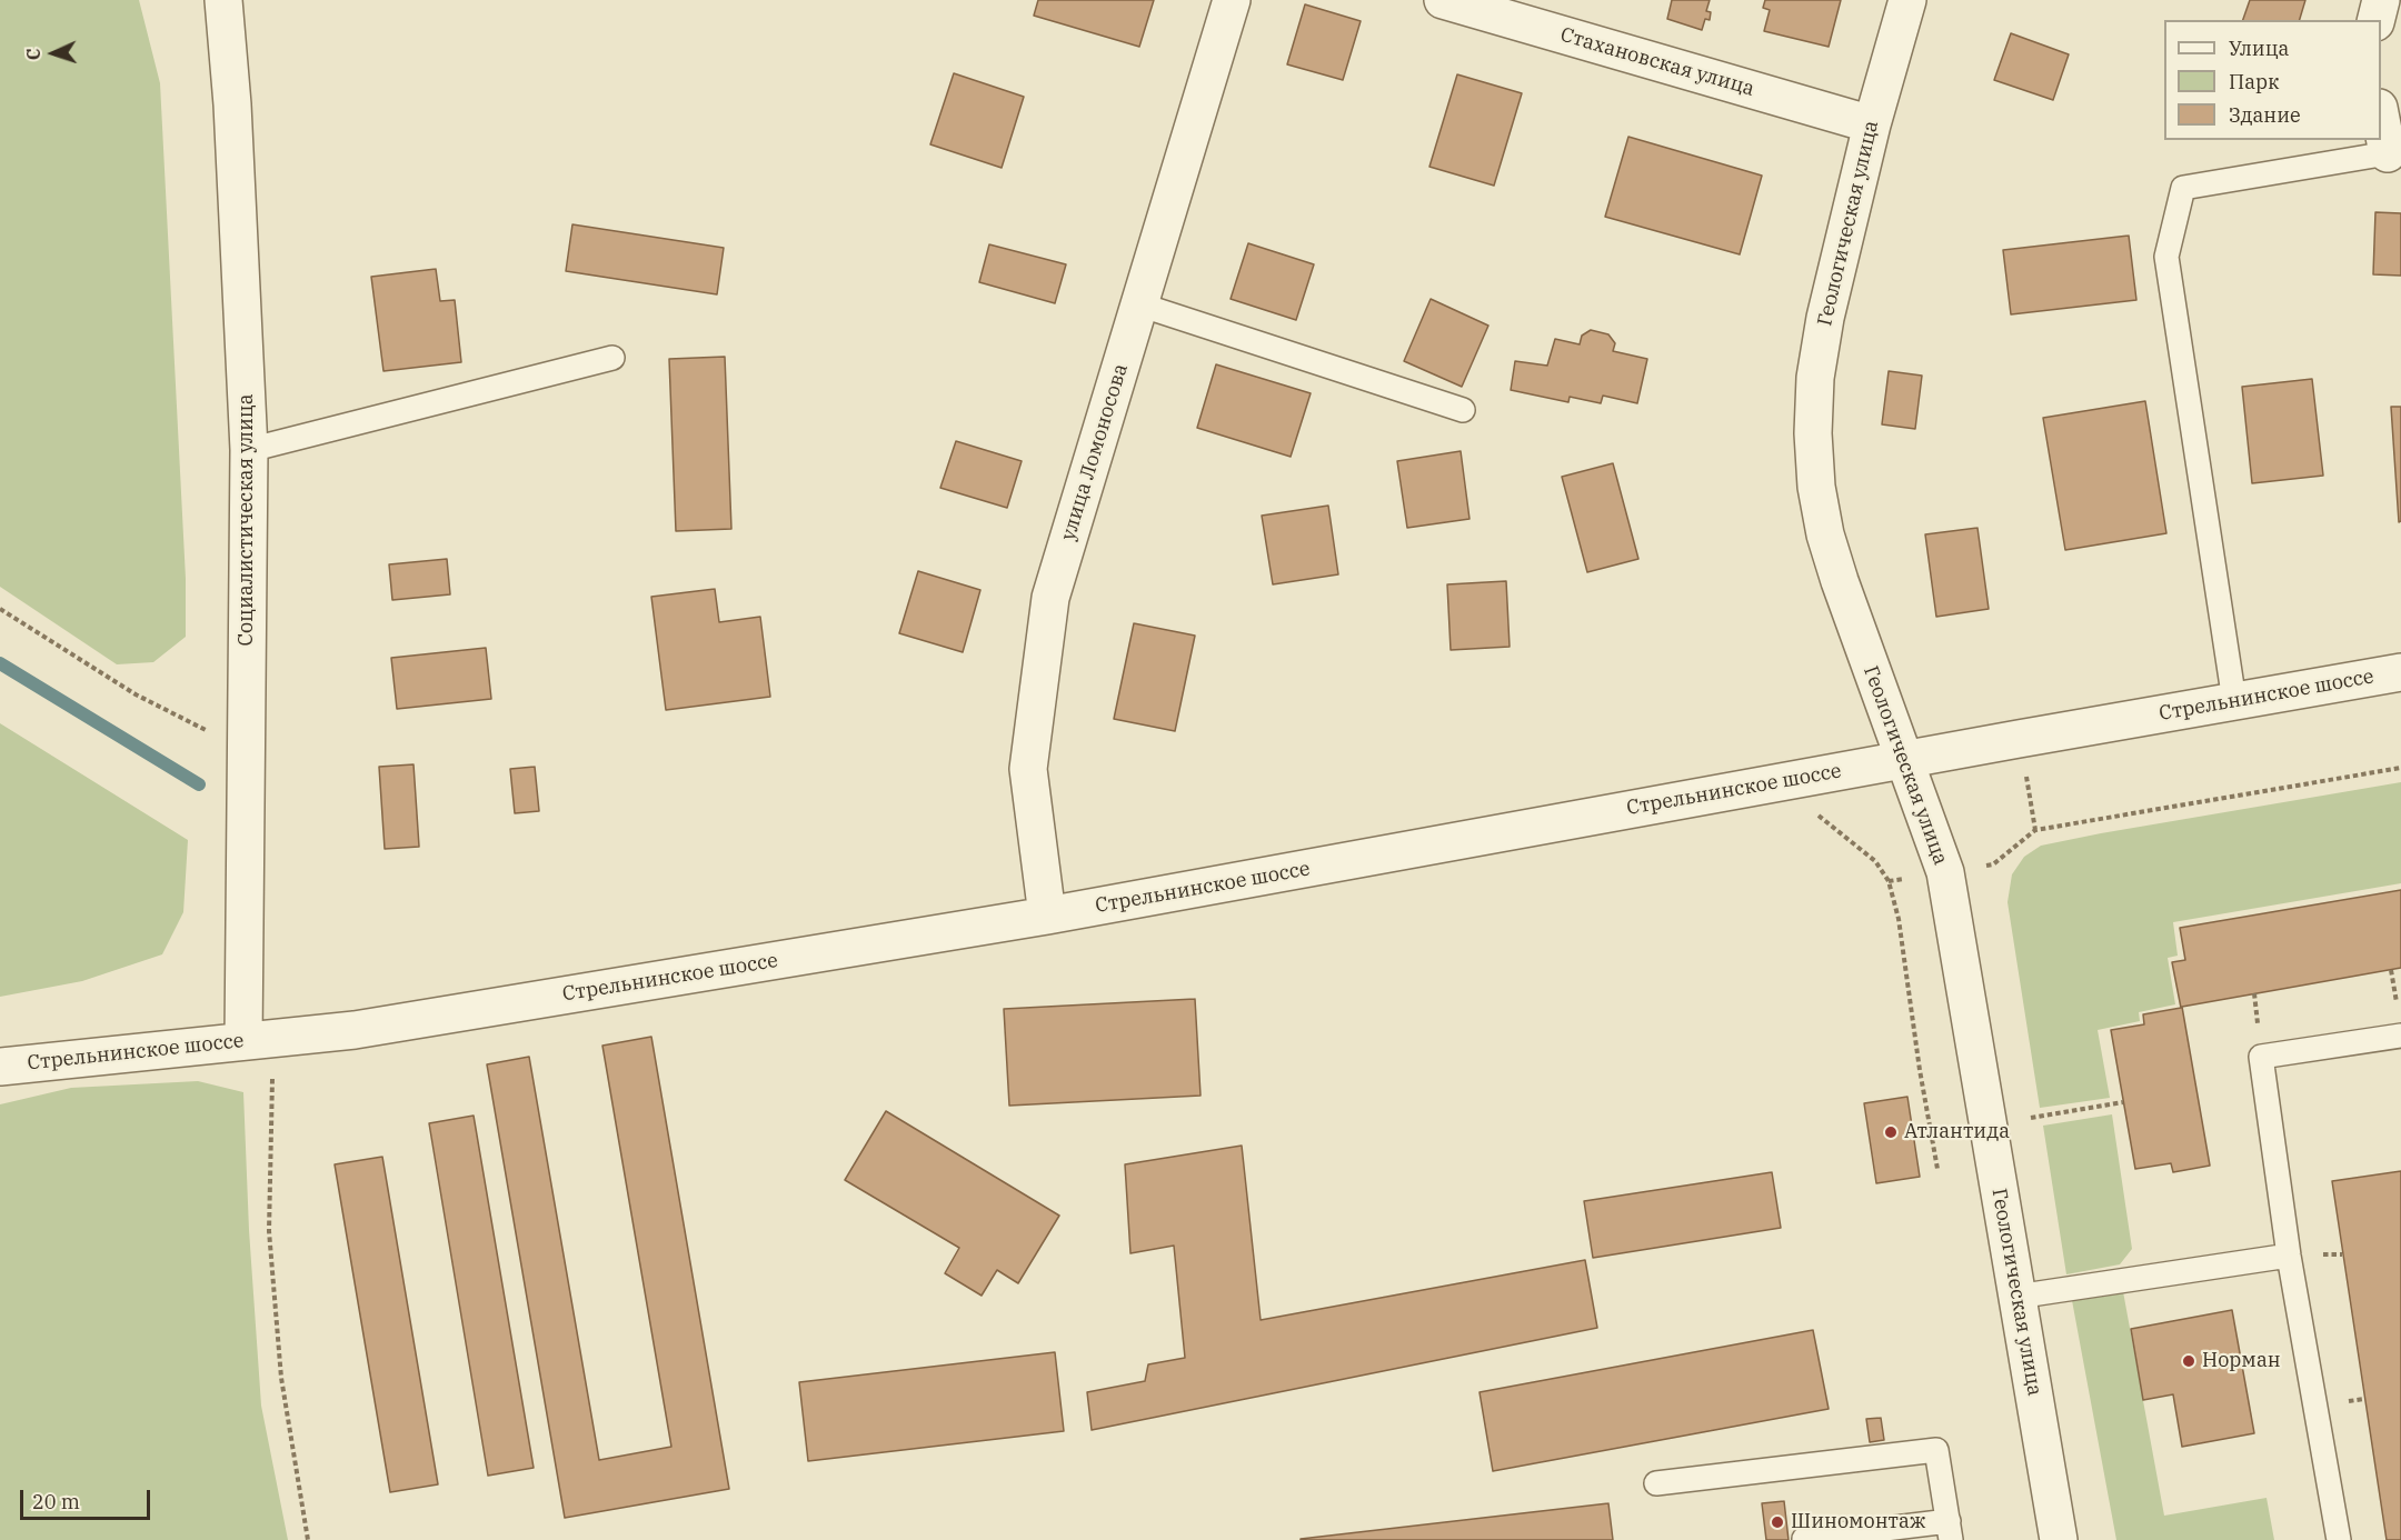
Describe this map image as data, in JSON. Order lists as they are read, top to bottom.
{
  "streets": {
    "street": [
      "Стахановская улица",
      "Геологическая улица",
      "улица Ломоносова",
      "Социалистическая улица",
      "Стрельнинское шоссе"
    ]
  },
  "crossings": [
    ["Стахановская улица", "Геологическая улица"],
    ["Геологическая улица", "Стрельнинское шоссе"],
    ["улица Ломоносова", "Стрельнинское шоссе"],
    ["Социалистическая улица", "Стрельнинское шоссе"]
  ],
  "places": ["Атлантида", "Норман", "Шиномонтаж"],
  "legend": ["Улица", "Парк", "Здание"],
  "scale_bar": "20 m",
  "north": "left"
}
